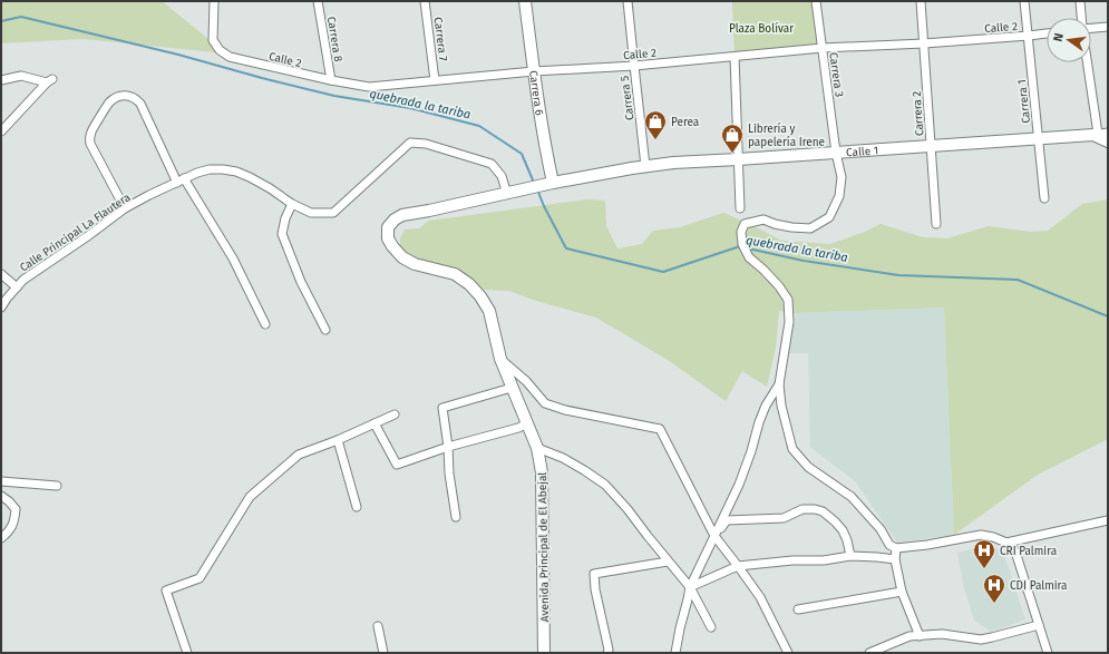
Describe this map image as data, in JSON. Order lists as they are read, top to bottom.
{
  "streets": {
    "main road": ["Carrera 6", "Calle 1", "Avenida Principal de El Abejal"],
    "street": [
      "Calle 2",
      "Carrera 8",
      "Carrera 7",
      "Carrera 3",
      "Carrera 5",
      "Carrera 1",
      "Carrera 2",
      "Calle Principal La Flautera"
    ]
  },
  "crossings": [
    ["Calle 2", "Carrera 8"],
    ["Calle 2", "Carrera 7"],
    ["Calle 2", "Carrera 3"],
    ["Calle 2", "Carrera 6"],
    ["Calle 2", "Carrera 5"],
    ["Calle 2", "Carrera 1"],
    ["Calle 2", "Carrera 2"],
    ["Carrera 3", "Calle 1"],
    ["Carrera 6", "Calle 1"],
    ["Carrera 6", "Avenida Principal de El Abejal"],
    ["Carrera 5", "Calle 1"],
    ["Carrera 1", "Calle 1"],
    ["Carrera 2", "Calle 1"],
    ["Calle 1", "Avenida Principal de El Abejal"],
    ["Calle Principal La Flautera", "Avenida Principal de El Abejal"]
  ],
  "water": ["quebrada la tariba"],
  "parks": ["Plaza Bolívar"],
  "places": {
    "shop": ["Perea", "Librería y papelería Irene"],
    "hospital": ["CRI Palmira", "CDI Palmira"]
  },
  "north": "left"
}
